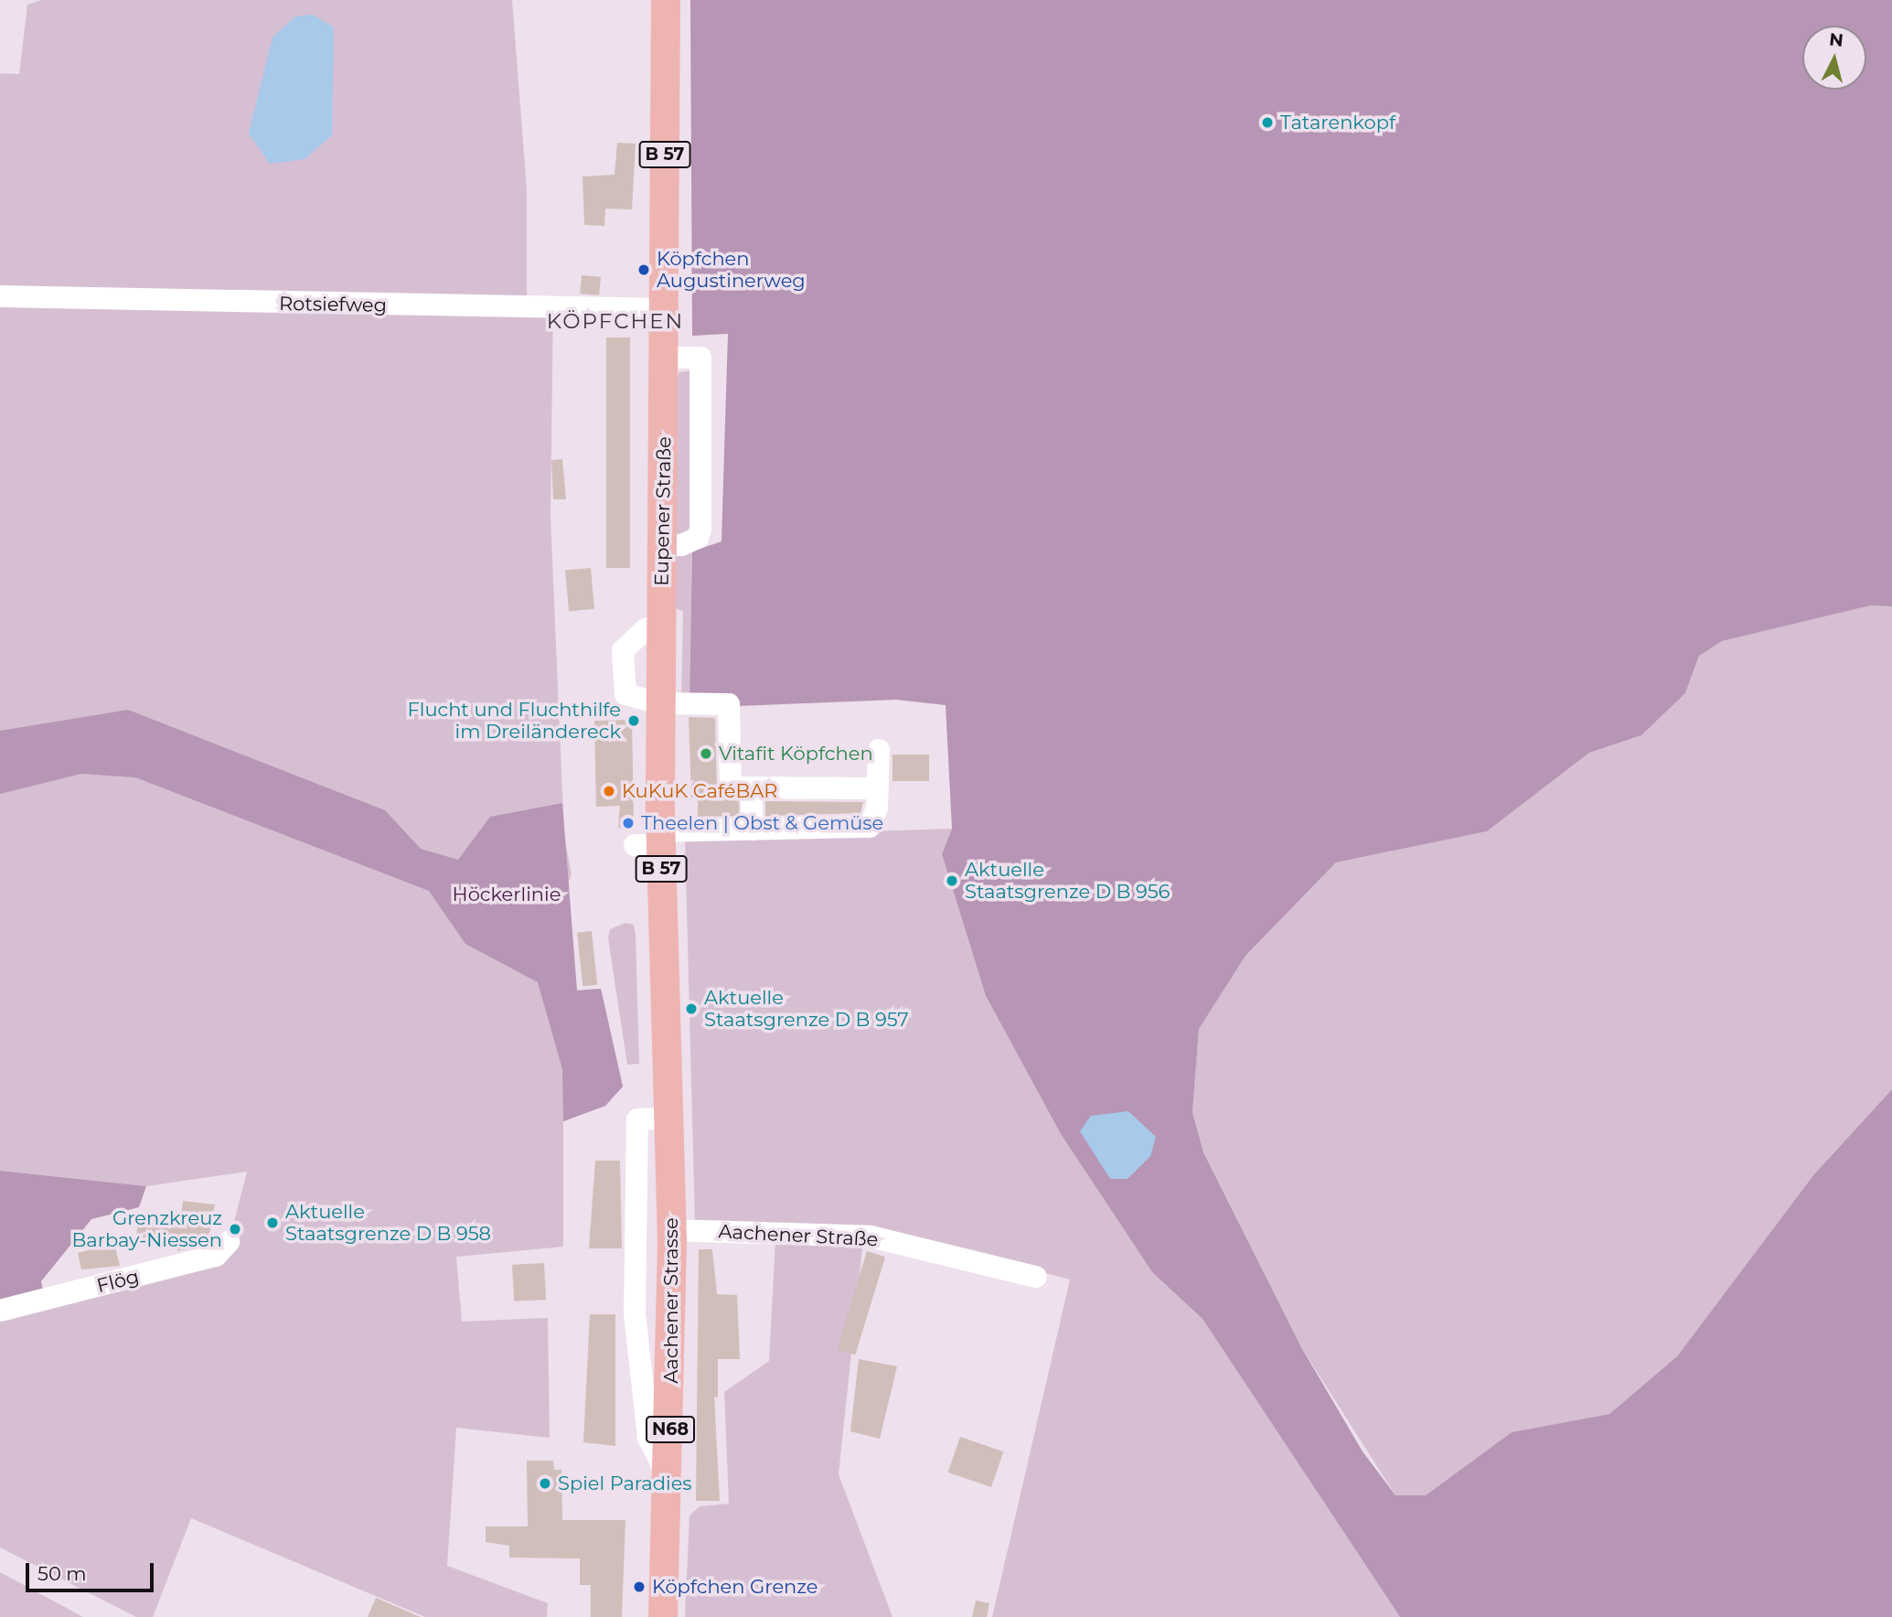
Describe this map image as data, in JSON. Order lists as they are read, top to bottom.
{
  "streets": {
    "main road": [
      "B 57",
      "Eupener Straße",
      "Aachener Strasse",
      "N68"
    ],
    "street": ["Rotsiefweg", "Aachener Straße", "Flög"]
  },
  "crossings": [
    ["Rotsiefweg", "Eupener Straße"],
    ["Eupener Straße", "Aachener Strasse"],
    ["Aachener Straße", "Aachener Strasse"]
  ],
  "districts": ["KÖPFCHEN"],
  "parks": ["Höckerlinie"],
  "places": [
    "Tatarenkopf",
    "Köpfchen Augustinerweg",
    "Flucht und Fluchthilfe im Dreiländereck",
    "Vitafit Köpfchen",
    "KuKuK CaféBAR",
    "Theelen | Obst & Gemüse",
    "Aktuelle Staatsgrenze D B 956",
    "Aktuelle Staatsgrenze D B 957",
    "Aktuelle Staatsgrenze D B 958",
    "Grenzkreuz Barbay-Niessen",
    "Spiel Paradies",
    "Köpfchen Grenze"
  ],
  "scale_bar": "50 m",
  "north": "top"
}
